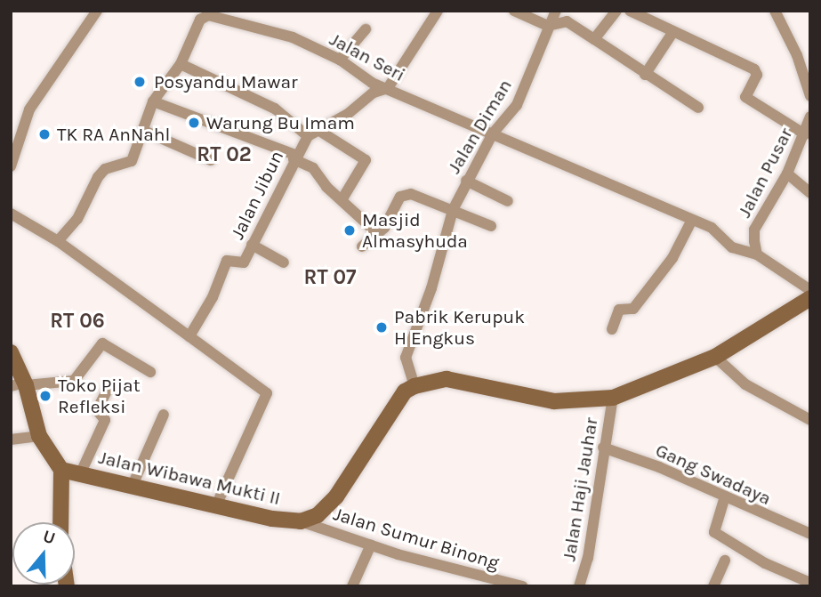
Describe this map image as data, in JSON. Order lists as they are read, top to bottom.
{
  "streets": {
    "main road": ["Jalan Wibawa Mukti II"],
    "street": [
      "Jalan Seri",
      "Jalan Diman",
      "Jalan Pusar",
      "Jalan Jibun",
      "Gang Swadaya",
      "Jalan Haji Jauhar",
      "Jalan Sumur Binong"
    ]
  },
  "crossings": [
    ["Jalan Seri", "Jalan Diman"],
    ["Jalan Seri", "Jalan Pusar"],
    ["Jalan Seri", "Jalan Jibun"],
    ["Jalan Diman", "Jalan Wibawa Mukti II"],
    ["Gang Swadaya", "Jalan Haji Jauhar"],
    ["Jalan Wibawa Mukti II", "Jalan Sumur Binong"]
  ],
  "districts": ["RT 02", "RT 07", "RT 06"],
  "places": [
    "Posyandu Mawar",
    "Warung Bu Imam",
    "TK RA AnNahl",
    "Masjid Almasyhuda",
    "Pabrik Kerupuk H Engkus",
    "Toko Pijat Refleksi"
  ],
  "north": "top"
}
